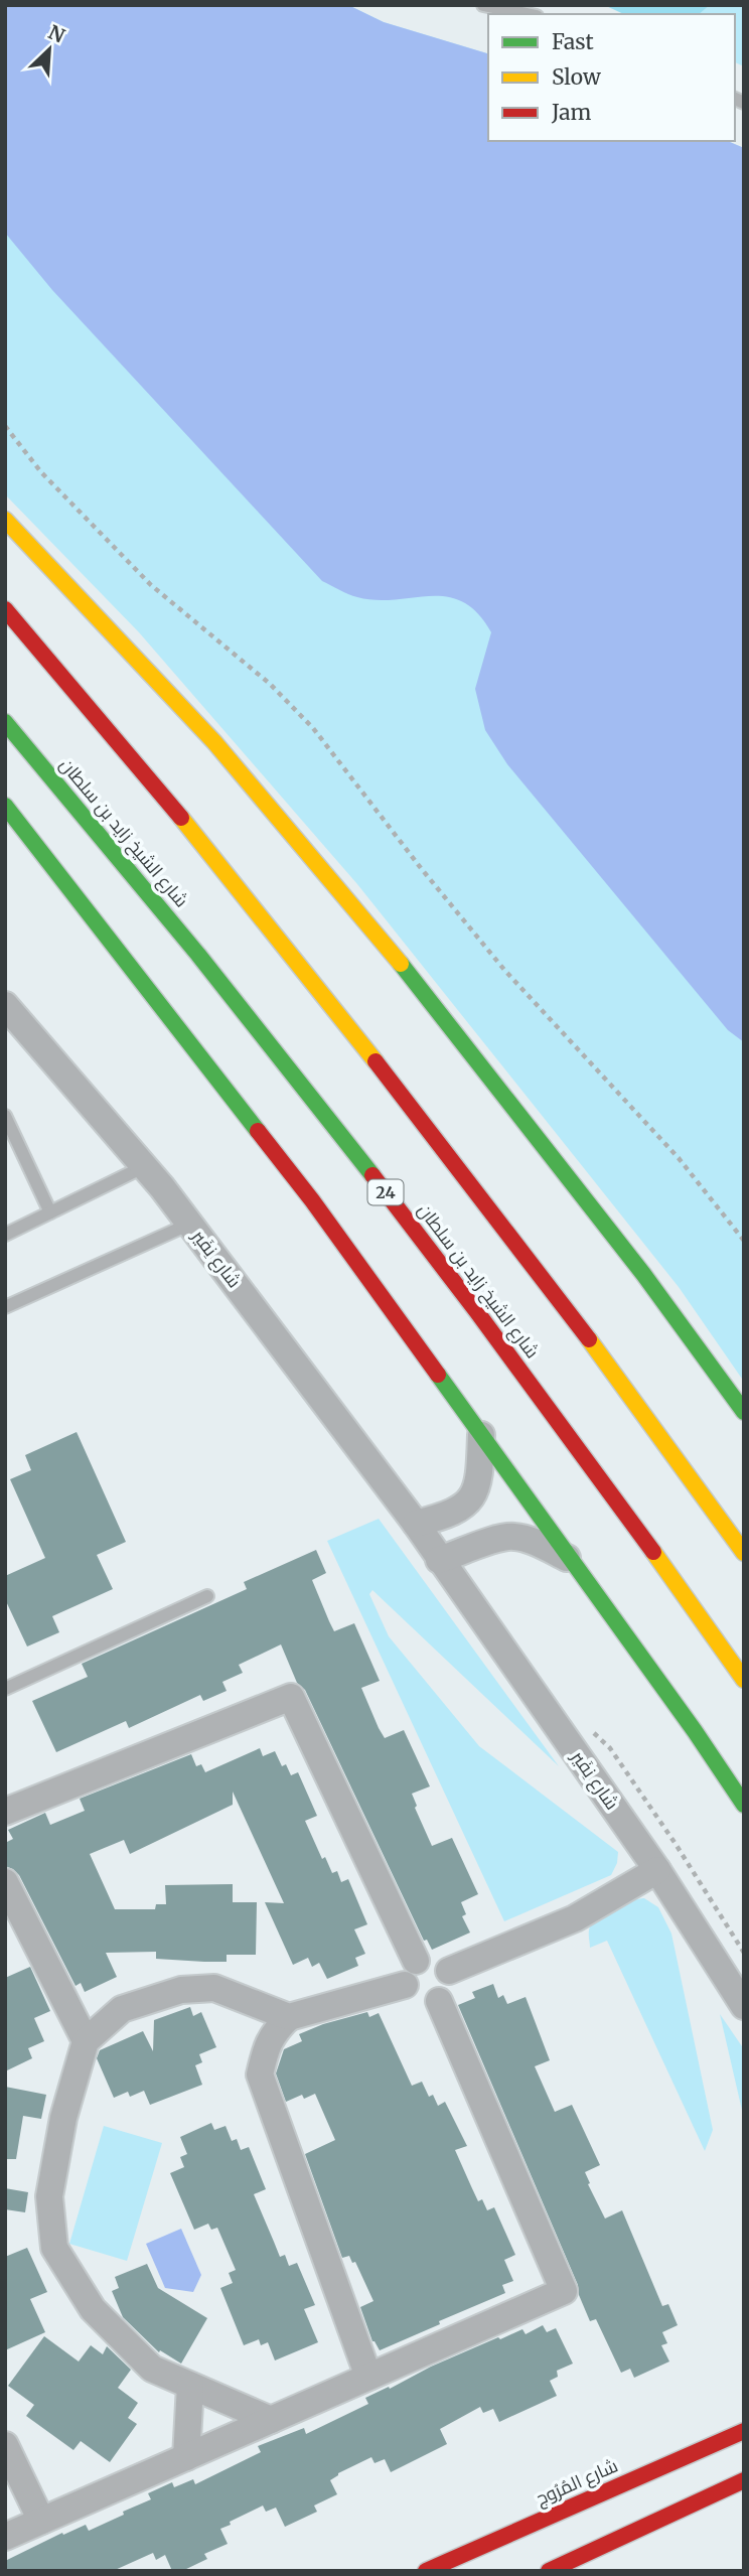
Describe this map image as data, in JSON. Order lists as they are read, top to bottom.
{
  "streets": {
    "main road": ["شارع الشيخ زايد بن سلطان", "24", "شارع المُرُوج"],
    "street": ["شارع نِفَير"]
  },
  "legend": ["Fast", "Slow", "Jam"],
  "north": "top right"
}
